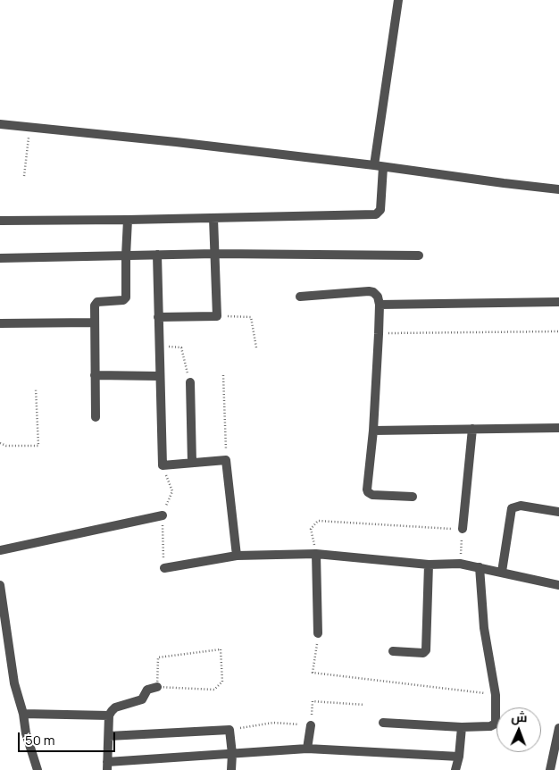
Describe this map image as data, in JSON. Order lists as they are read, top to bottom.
{
  "scale_bar": "50 m",
  "north": "top"
}
